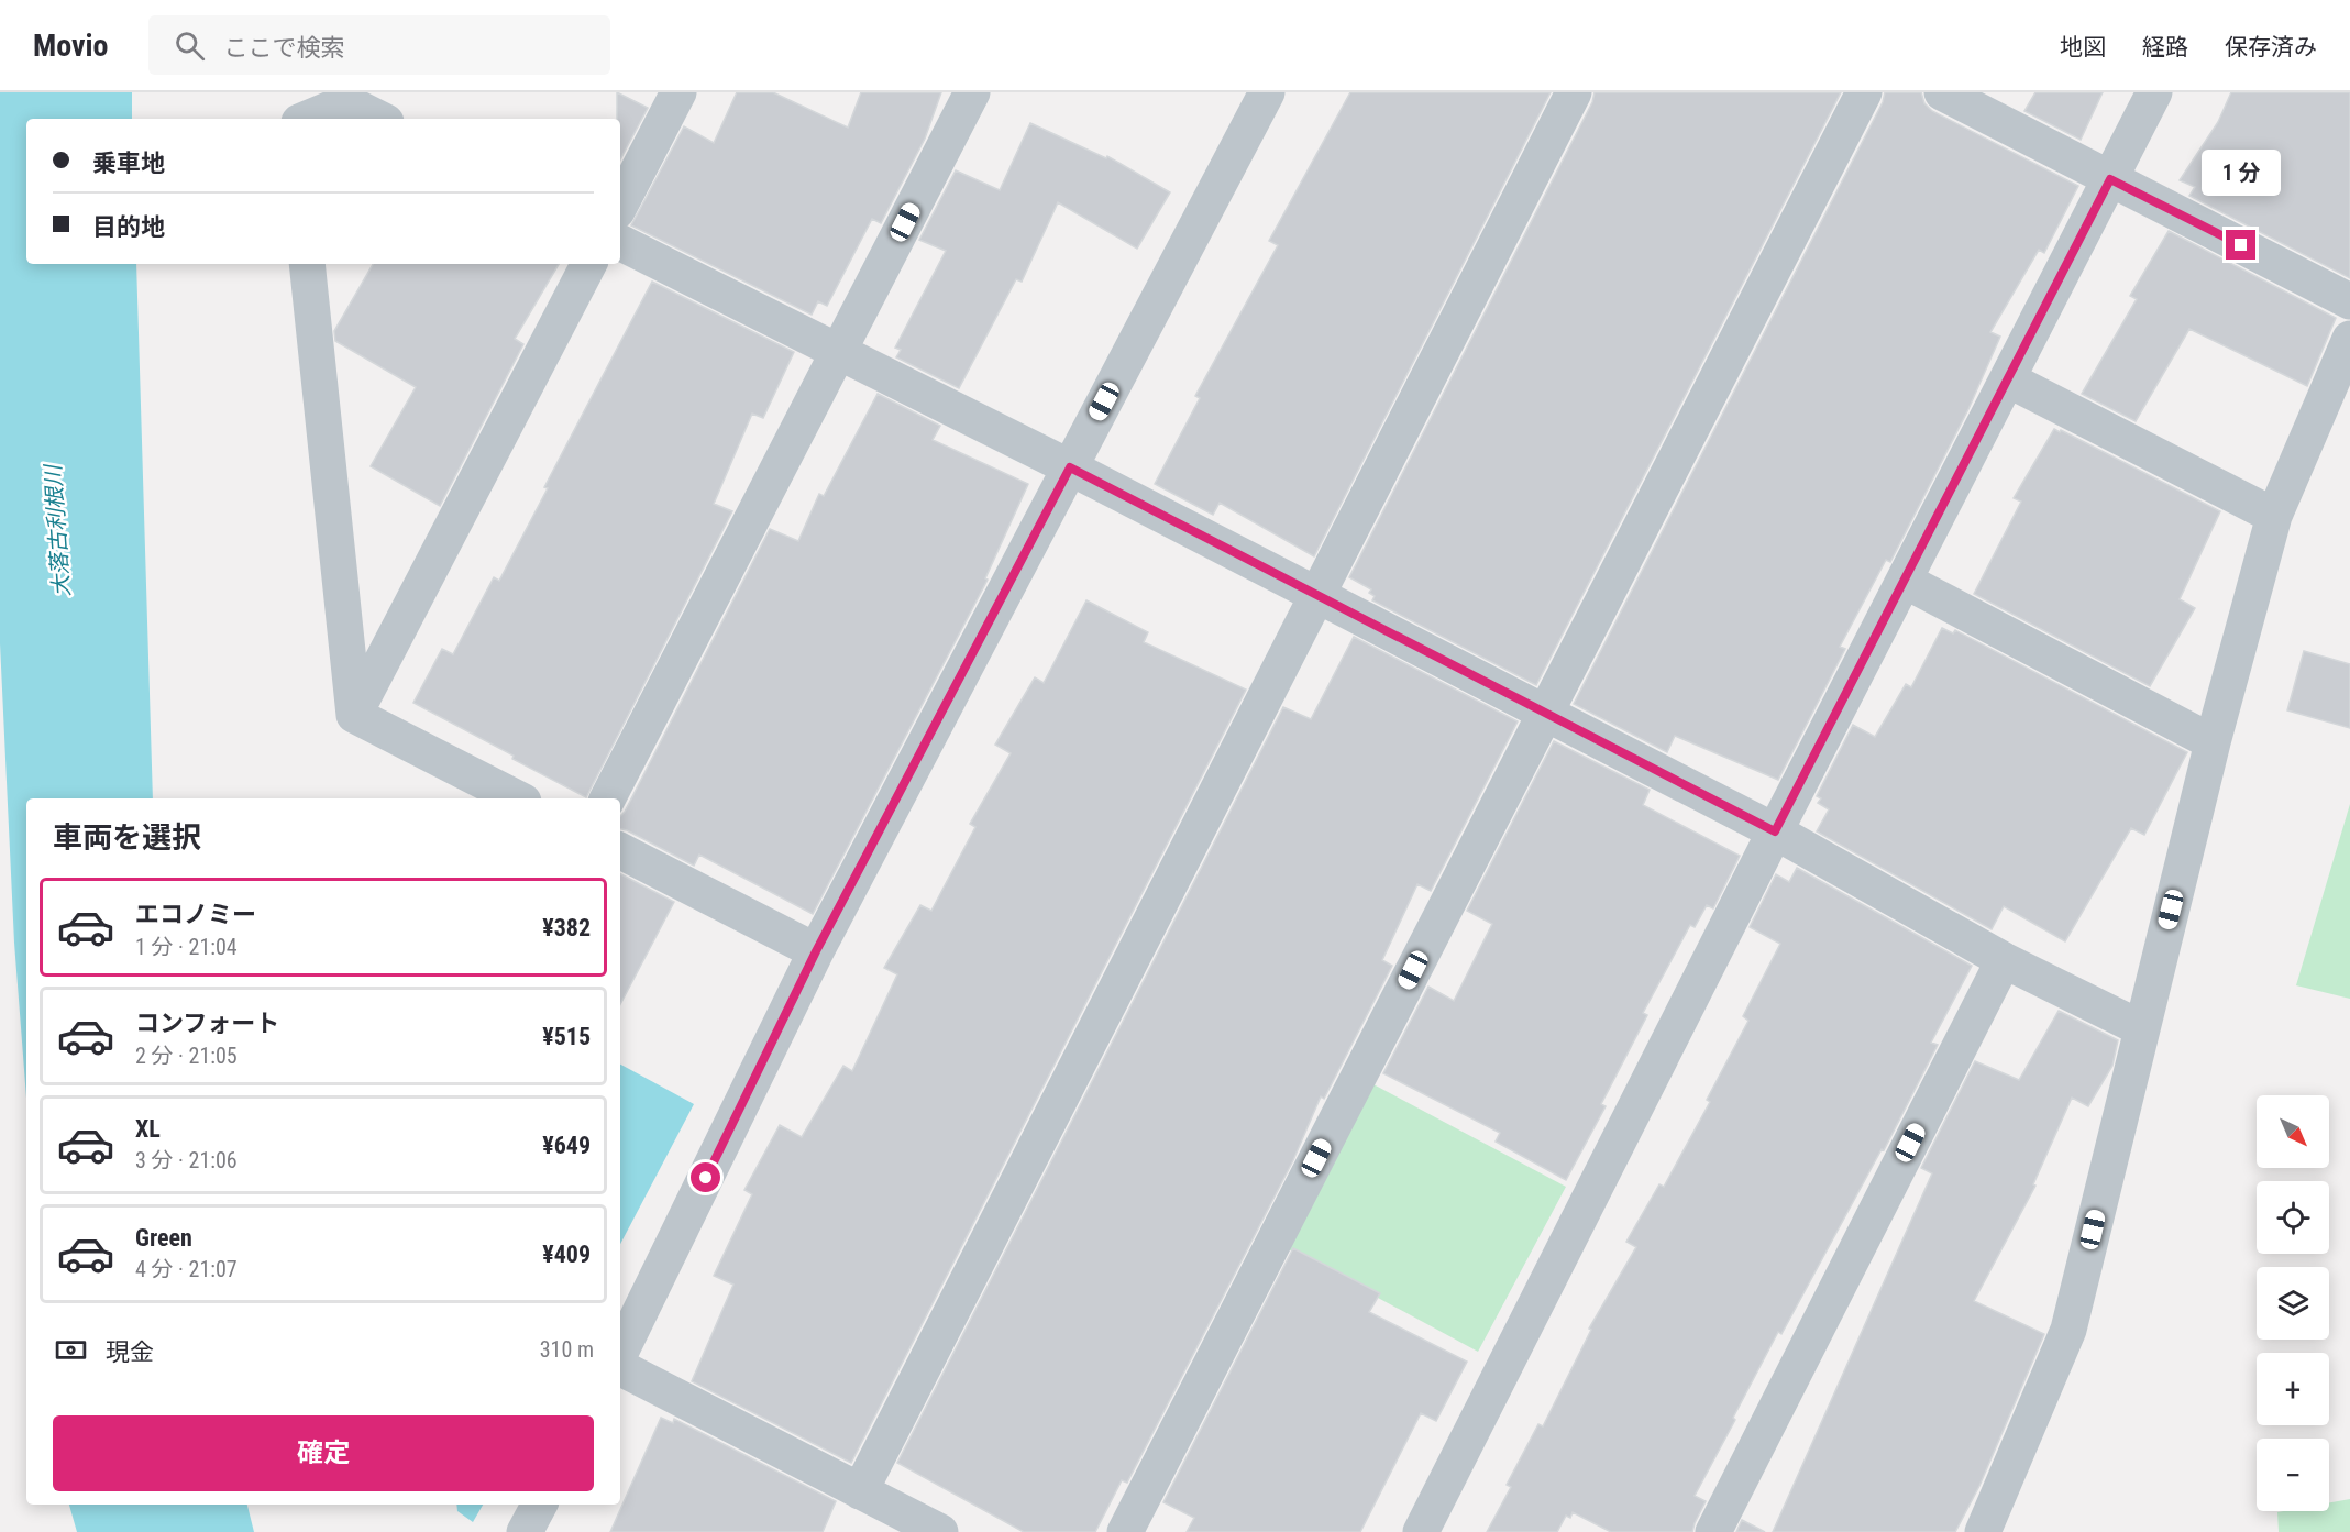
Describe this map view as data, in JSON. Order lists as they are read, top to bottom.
{
  "water": ["大落古利根川"],
  "north": "bottom right",
  "page": {
    "header": "Movio",
    "search": "ここで検索",
    "nav": ["地図", "経路", "保存済み"],
    "banner": ["乗車地", "目的地"],
    "bubble": "1 分",
    "heading": "車両を選択",
    "list": [
      {
        "name": "エコノミー",
        "note": "1 分 · 21:04",
        "value": "¥382"
      },
      {
        "name": "コンフォート",
        "note": "2 分 · 21:05",
        "value": "¥515"
      },
      {
        "name": "XL",
        "note": "3 分 · 21:06",
        "value": "¥649"
      },
      {
        "name": "Green",
        "note": "4 分 · 21:07",
        "value": "¥409"
      }
    ],
    "map_buttons": ["+", "−"],
    "pay": ["現金", "310 m"],
    "buttons": "確定"
  }
}
